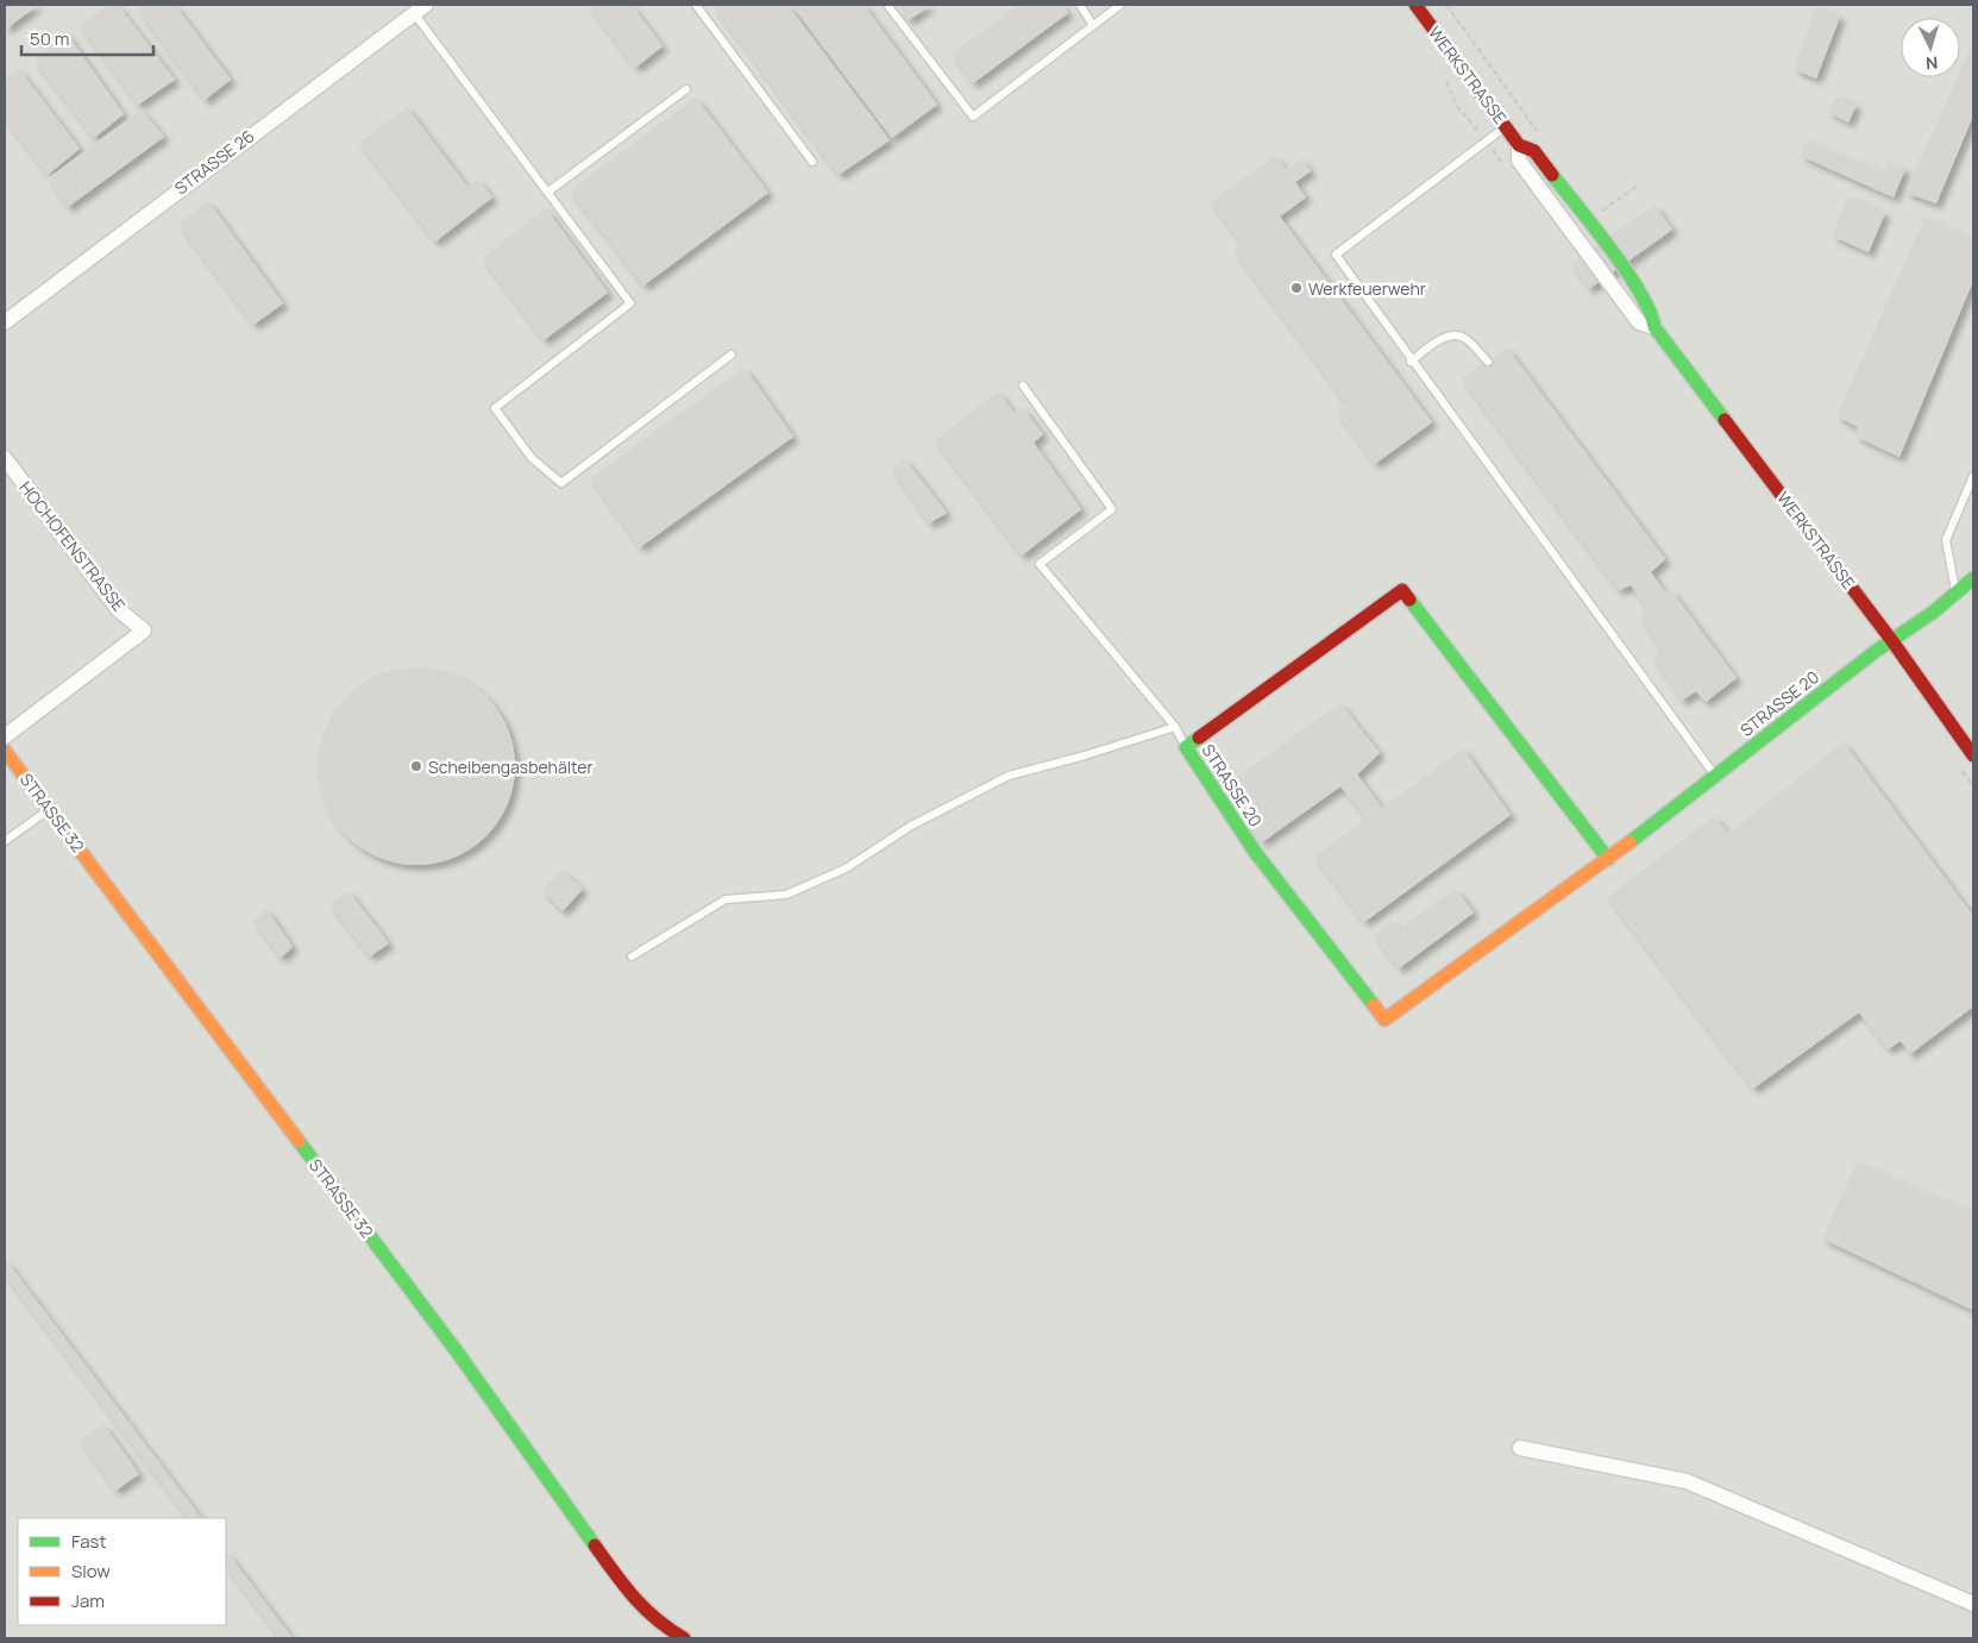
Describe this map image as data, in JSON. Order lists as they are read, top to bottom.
{
  "streets": {
    "street": [
      "WERKSTRASSE",
      "STRASSE 26",
      "HOCHOFENSTRASSE",
      "STRASSE 20",
      "STRASSE 32"
    ]
  },
  "crossings": [
    ["WERKSTRASSE", "STRASSE 20"]
  ],
  "places": ["Werkfeuerwehr", "Scheibengasbehälter"],
  "legend": ["Fast", "Slow", "Jam"],
  "scale_bar": "50 m",
  "north": "bottom"
}
